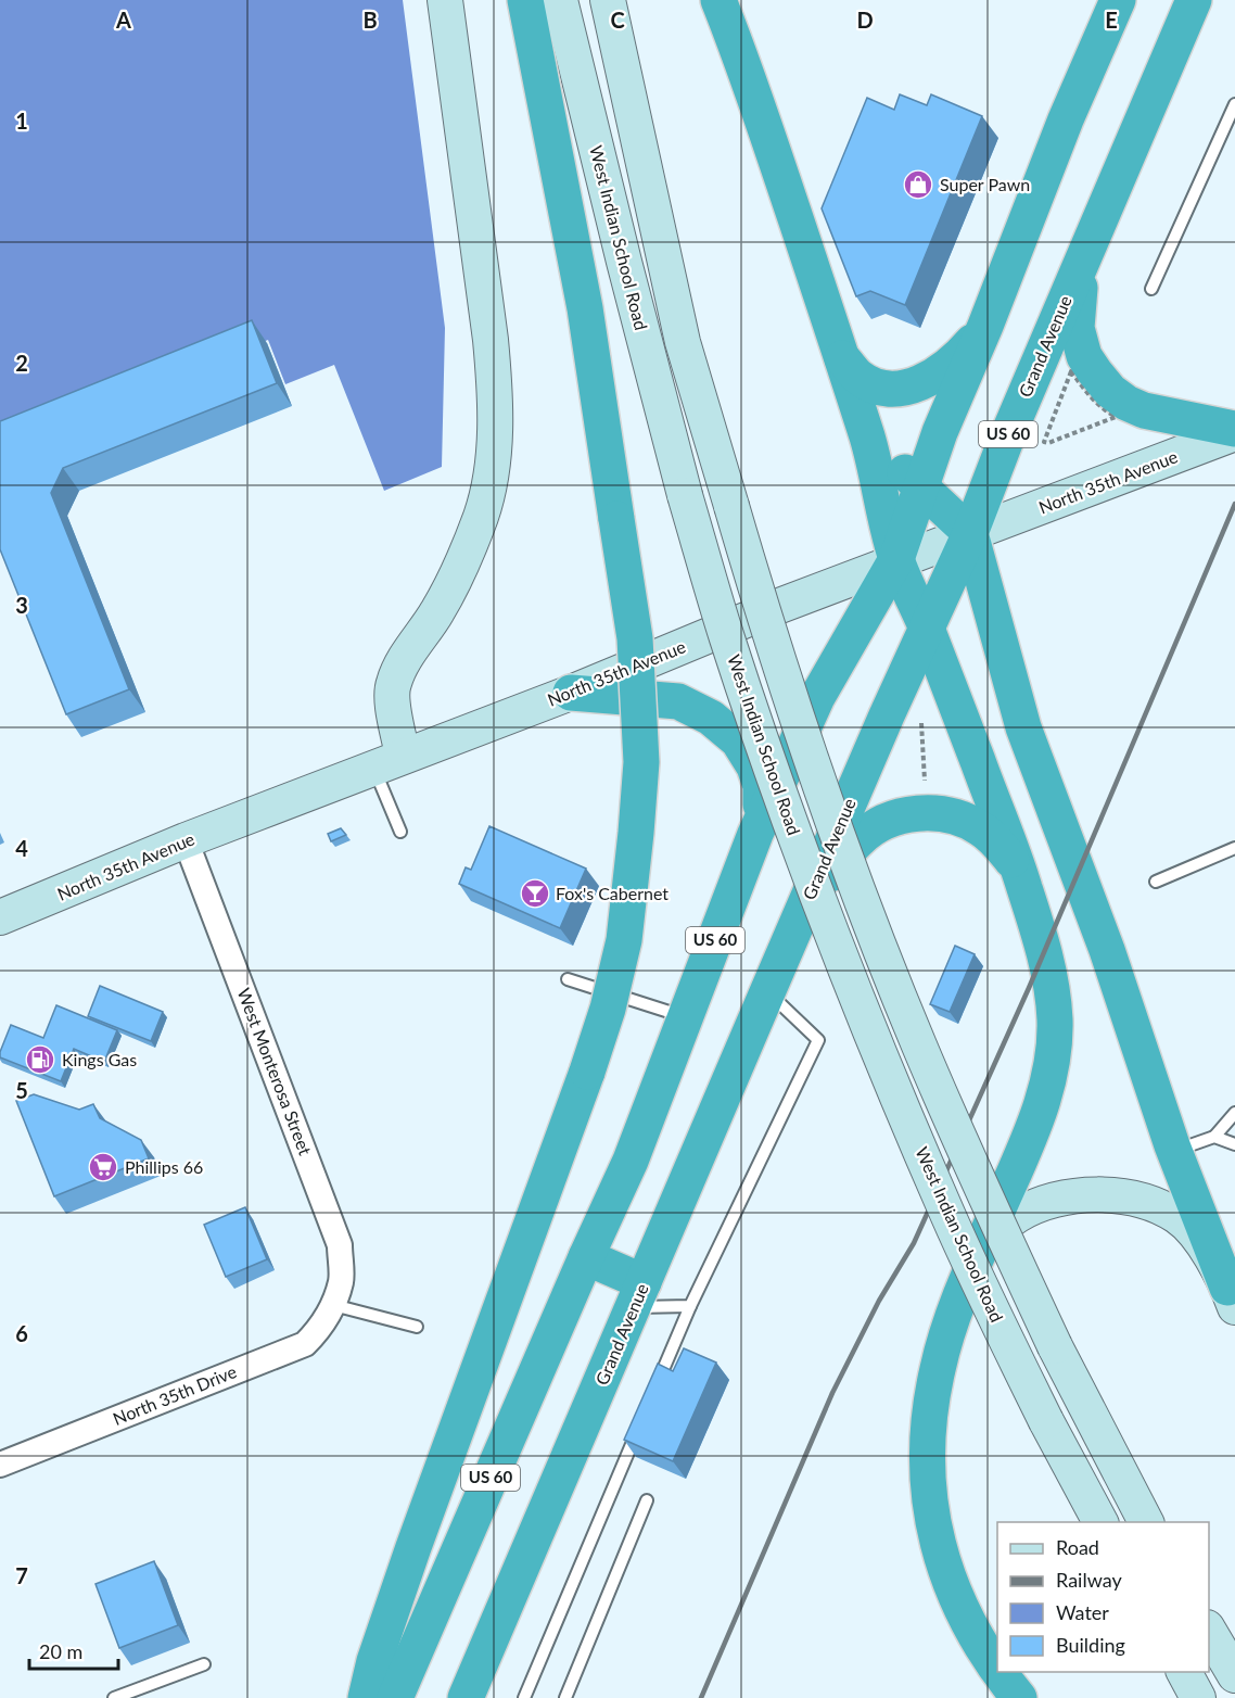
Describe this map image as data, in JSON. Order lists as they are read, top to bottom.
{
  "streets": {
    "highway": ["Grand Avenue", "US 60"],
    "main road": ["West Indian School Road", "North 35th Avenue"],
    "street": ["West Monterosa Street", "North 35th Drive"]
  },
  "crossings": [
    ["Grand Avenue", "North 35th Avenue"],
    ["US 60", "North 35th Avenue"],
    ["North 35th Avenue", "West Monterosa Street"],
    ["West Monterosa Street", "North 35th Drive"]
  ],
  "places": {
    "shop": ["Super Pawn"],
    "bar": ["Fox's Cabernet"],
    "fuel station": ["Kings Gas"],
    "supermarket": ["Phillips 66"]
  },
  "legend": [
    "Road",
    "Railway",
    "Water",
    "Building"
  ],
  "scale_bar": "20 m",
  "grid": {
    "columns": [
      "A",
      "B",
      "C",
      "D",
      "E"
    ],
    "rows": [
      "1",
      "2",
      "3",
      "4",
      "5",
      "6",
      "7"
    ]
  }
}
